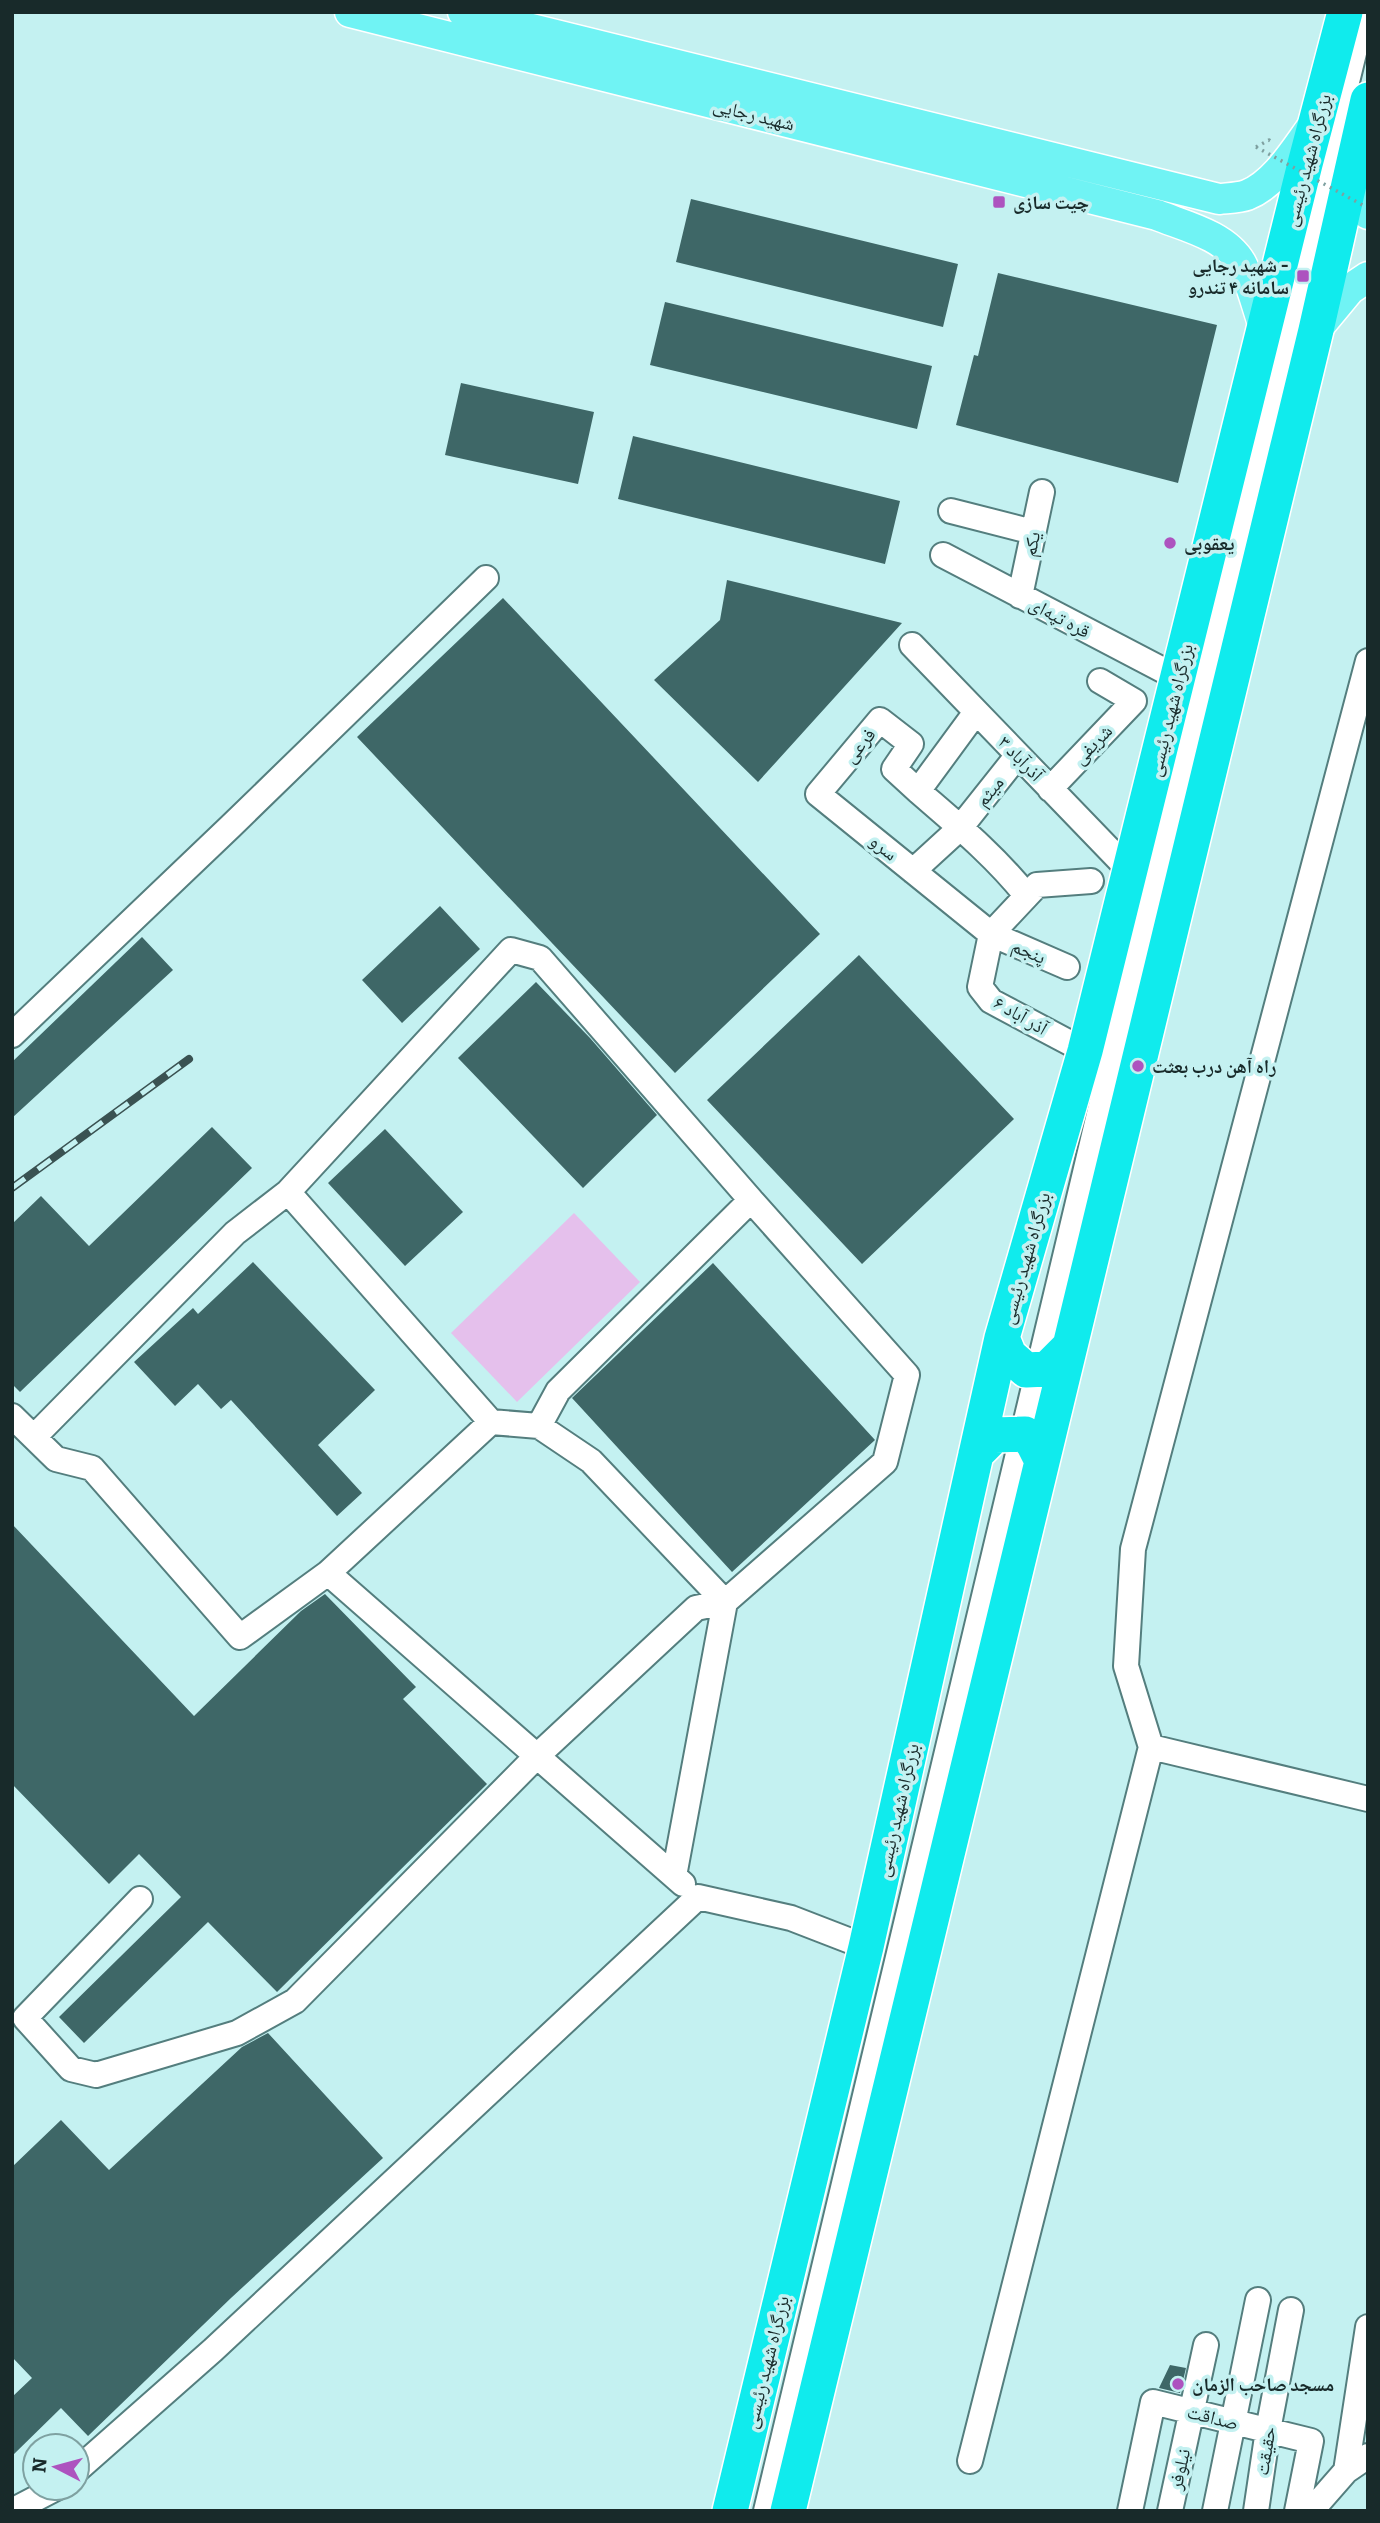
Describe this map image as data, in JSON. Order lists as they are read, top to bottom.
{
  "streets": {
    "highway": ["بزرگراه شهید رئیسی"],
    "main road": ["شهید رجایی"],
    "street": [
      "یکم",
      "قره تپه‌ای",
      "شریفی",
      "فرعی",
      "۳ آذرآباد",
      "میثم",
      "سرو",
      "پنجم",
      "آذر آباد ۶",
      "صداقت",
      "حقیقت",
      "نیلوفر"
    ]
  },
  "crossings": [
    ["شهید رجایی", "بزرگراه شهید رئیسی"],
    ["بزرگراه شهید رئیسی", "قره تپه‌ای"],
    ["بزرگراه شهید رئیسی", "۳ آذرآباد"],
    ["بزرگراه شهید رئیسی", "آذر آباد ۶"],
    ["یکم", "قره تپه‌ای"],
    ["شریفی", "۳ آذرآباد"],
    ["فرعی", "سرو"],
    ["۳ آذرآباد", "میثم"],
    ["میثم", "سرو"],
    ["سرو", "پنجم"],
    ["سرو", "آذر آباد ۶"],
    ["پنجم", "آذر آباد ۶"],
    ["صداقت", "حقیقت"],
    ["صداقت", "نیلوفر"]
  ],
  "places": {
    "transit": ["چیت سازی", "شهید رجایی - سامانه ۴ تندرو"],
    "other": ["یعقوبی", "راه آهن درب بعثت", "مسجد صاحب الزمان"]
  },
  "north": "left"
}
